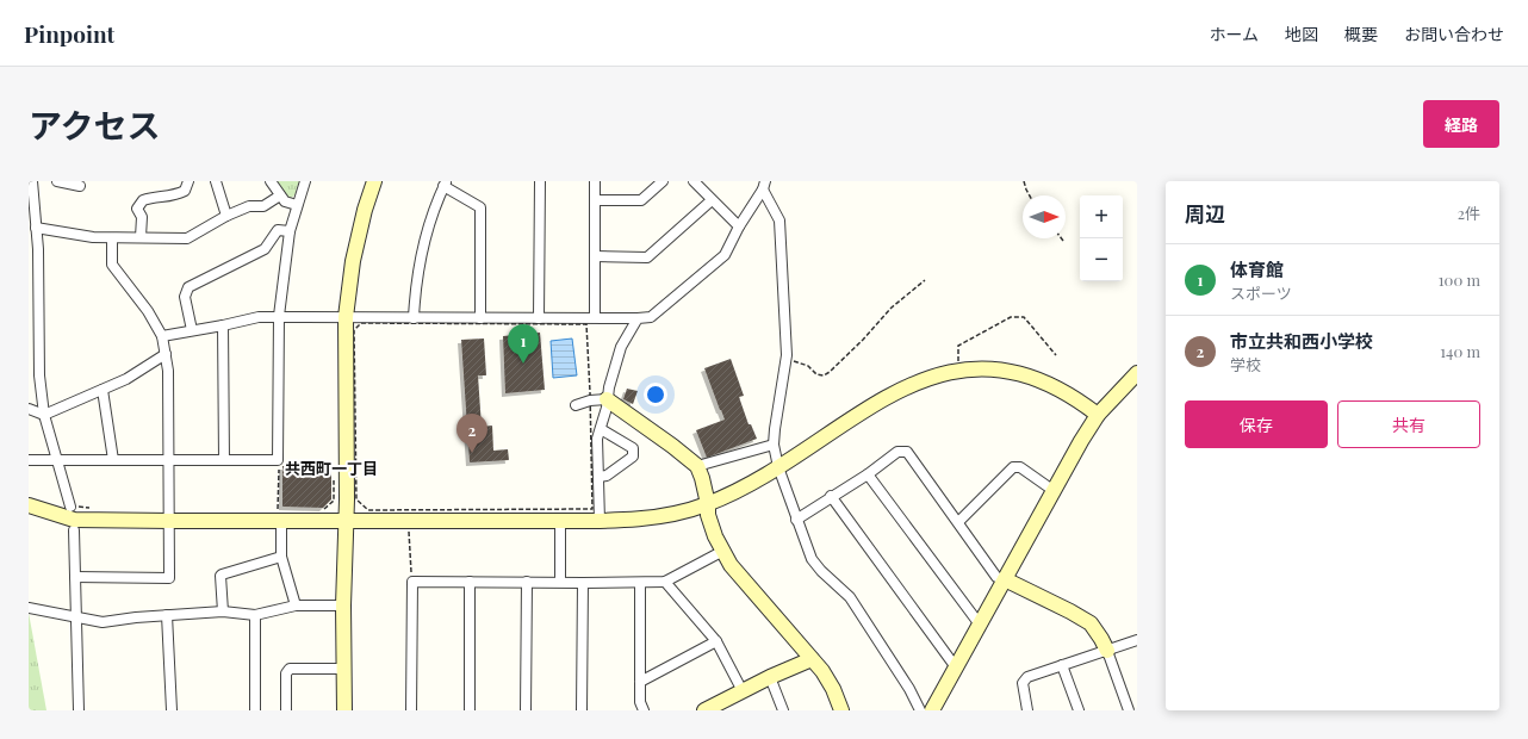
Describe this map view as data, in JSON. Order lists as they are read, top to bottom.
{
  "districts": ["共西町一丁目"],
  "north": "right",
  "page": {
    "header": "Pinpoint",
    "nav": [
      "ホーム",
      "地図",
      "概要",
      "お問い合わせ"
    ],
    "title": "アクセス",
    "buttons": [
      "経路",
      ["保存", "共有"]
    ],
    "heading": ["周辺", "2件"],
    "map_buttons": ["+", "−"],
    "list": [
      {
        "mark": "1",
        "name": "体育館",
        "note": "スポーツ",
        "value": "100 m"
      },
      {
        "mark": "2",
        "name": "市立共和西小学校",
        "note": "学校",
        "value": "140 m"
      }
    ],
    "pins": ["1", "2"]
  }
}
